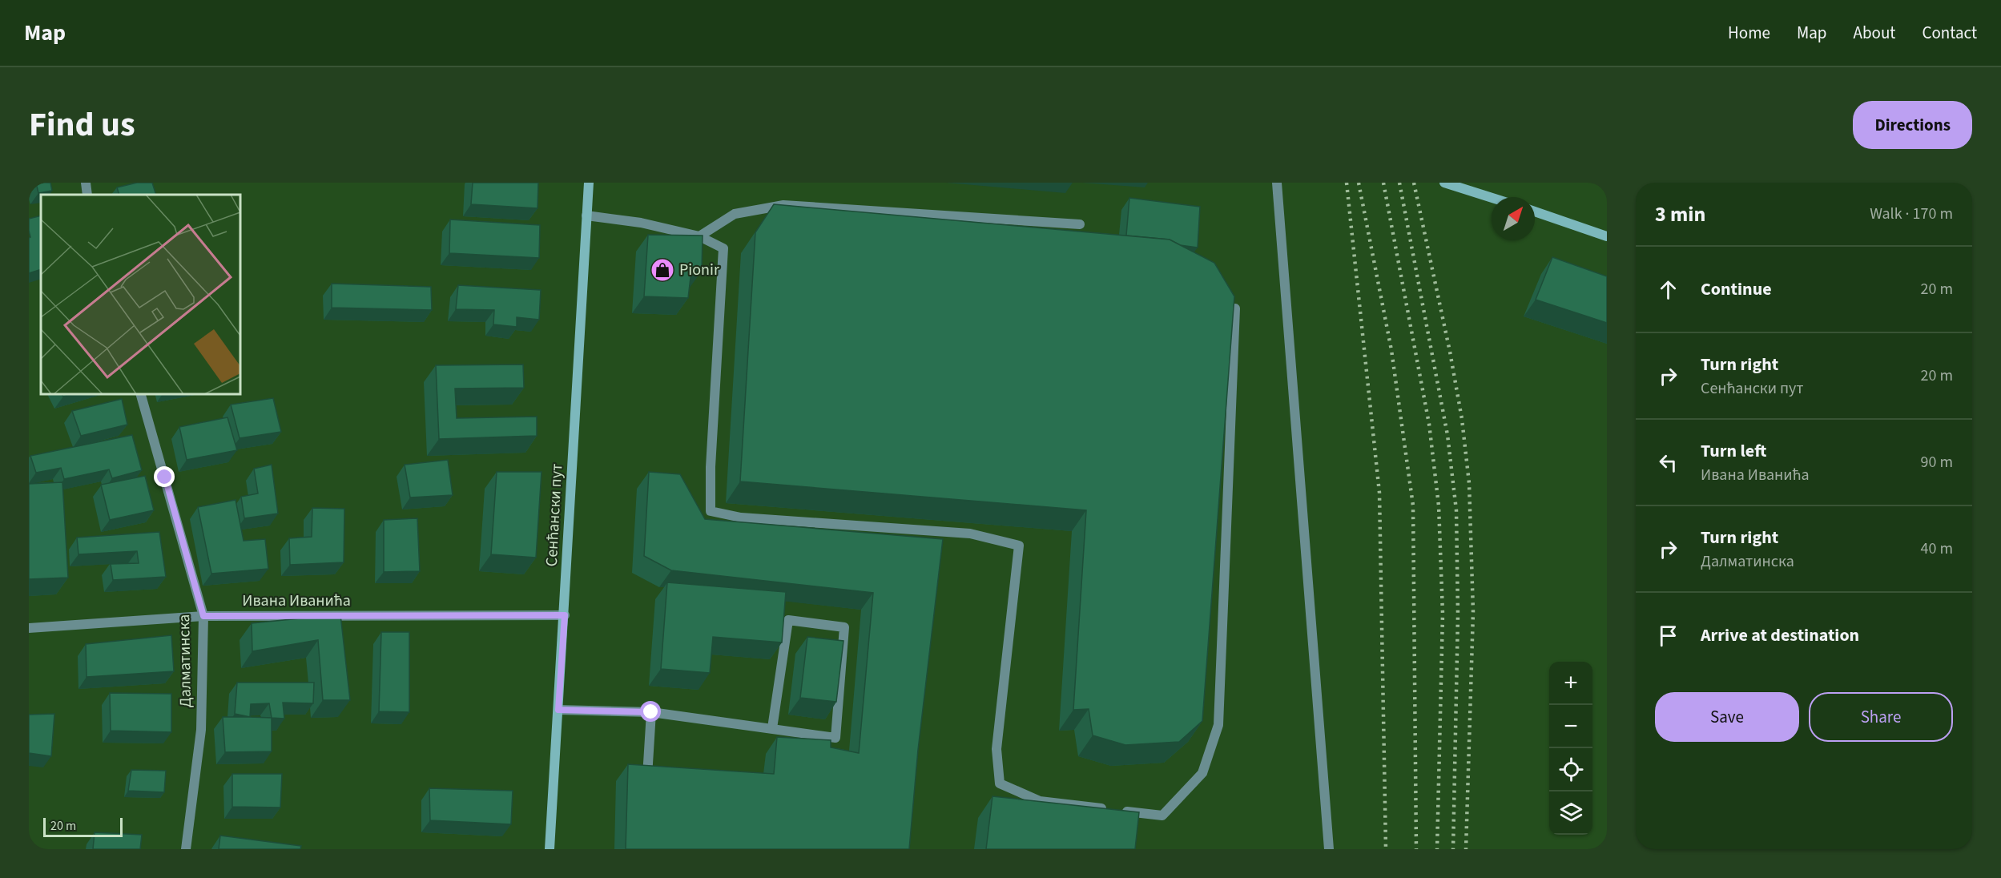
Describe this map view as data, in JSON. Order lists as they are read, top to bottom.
{
  "streets": {
    "main road": ["Сенћански пут"],
    "street": ["Ивана Иванића", "Далматинска"]
  },
  "crossings": [
    ["Сенћански пут", "Ивана Иванића"],
    ["Ивана Иванића", "Далматинска"]
  ],
  "places": {
    "shop": ["Pionir"]
  },
  "scale_bar": "20 m",
  "north": "top right",
  "page": {
    "header": "Map",
    "nav": [
      "Home",
      "Map",
      "About",
      "Contact"
    ],
    "title": "Find us",
    "buttons": [
      "Directions",
      ["Save", "Share"]
    ],
    "heading": ["3 min", "Walk · 170 m"],
    "list": [
      ["Continue", "20 m"],
      ["Turn right", "Сенћански пут", "20 m"],
      ["Turn left", "Ивана Иванића", "90 m"],
      ["Turn right", "Далматинска", "40 m"],
      "Arrive at destination"
    ],
    "map_buttons": ["+", "−"],
    "scale": "20 m"
  }
}
